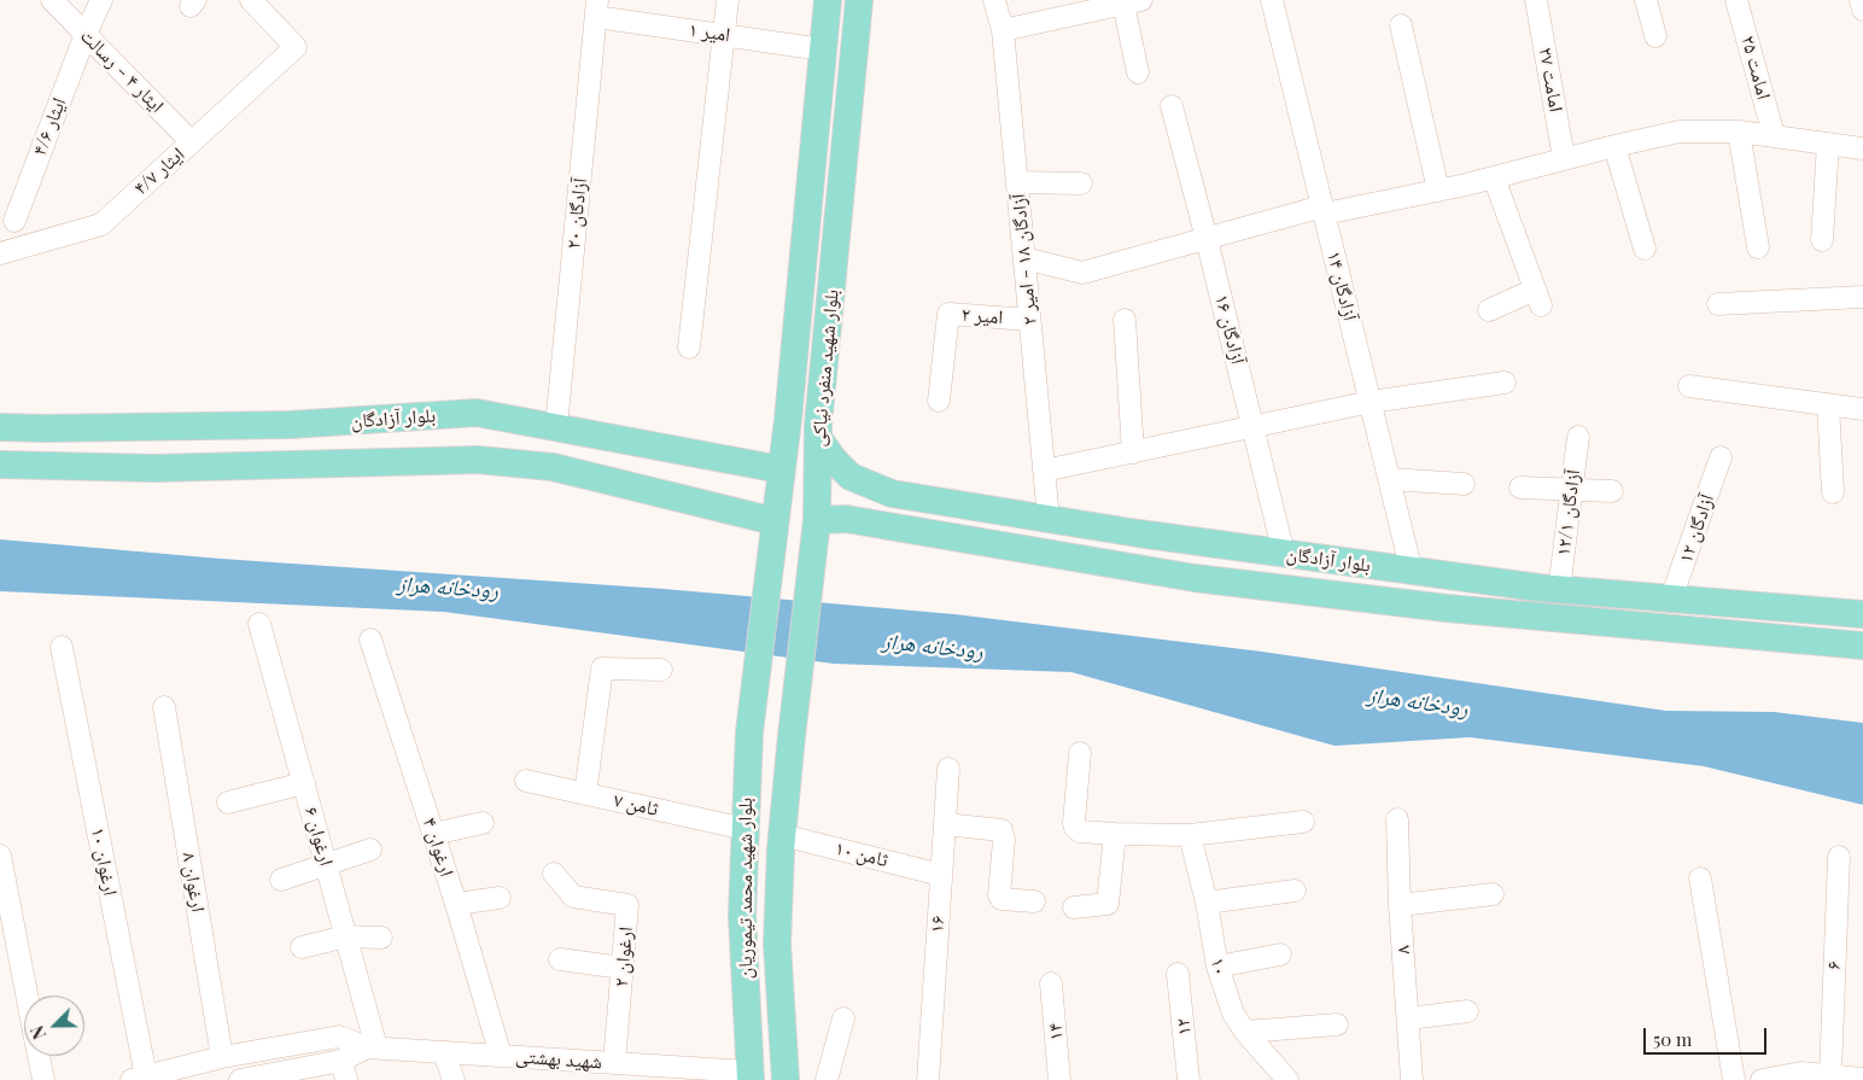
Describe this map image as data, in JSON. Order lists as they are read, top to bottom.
{
  "streets": {
    "main road": ["بلوار شهید منفرد نیاکی", "بلوار آزادگان", "بلوار شهید محمد تیموریان"],
    "street": [
      "امیر ۱",
      "امامت ۲۵",
      "ایثار ۴ - رسالت",
      "امامت ۲۷",
      "ایثار ۴/۶",
      "ایثار ۴/۷",
      "آزادگان ۲۰",
      "آزادگان ۱۸ - امیر ۲",
      "آزادگان ۱۴",
      "امیر ۲",
      "آزادگان ۱۶",
      "آزادگان ۱۲/۱",
      "آزادگان ۱۲",
      "ثامن ۷",
      "ارغوان ۶",
      "ارغوان ۴",
      "ثامن ۱۰",
      "ارغوان ۱۰",
      "ارغوان ۸",
      "۱۶",
      "۸",
      "ارغوان ۲",
      "۶",
      "۱۰",
      "۱۲",
      "۱۴",
      "شهید بهشتی"
    ]
  },
  "crossings": [
    ["امیر ۱", "آزادگان ۲۰"],
    ["امیر ۱", "بلوار شهید منفرد نیاکی"],
    ["ایثار ۴ - رسالت", "ایثار ۴/۶"],
    ["ایثار ۴ - رسالت", "ایثار ۴/۷"],
    ["آزادگان ۲۰", "بلوار آزادگان"],
    ["آزادگان ۱۸ - امیر ۲", "امیر ۲"],
    ["آزادگان ۱۸ - امیر ۲", "بلوار آزادگان"],
    ["آزادگان ۱۴", "بلوار آزادگان"],
    ["آزادگان ۱۶", "بلوار آزادگان"],
    ["بلوار شهید منفرد نیاکی", "بلوار آزادگان"],
    ["بلوار شهید منفرد نیاکی", "بلوار شهید محمد تیموریان"],
    ["بلوار آزادگان", "آزادگان ۱۲/۱"],
    ["بلوار آزادگان", "آزادگان ۱۲"],
    ["ثامن ۷", "بلوار شهید محمد تیموریان"],
    ["ارغوان ۶", "شهید بهشتی"],
    ["ارغوان ۴", "شهید بهشتی"],
    ["ثامن ۱۰", "بلوار شهید محمد تیموریان"],
    ["ثامن ۱۰", "۱۶"],
    ["ارغوان ۱۰", "شهید بهشتی"],
    ["ارغوان ۸", "شهید بهشتی"],
    ["بلوار شهید محمد تیموریان", "شهید بهشتی"],
    ["ارغوان ۲", "شهید بهشتی"]
  ],
  "water": ["رودخانه هراز"],
  "scale_bar": "50 m",
  "north": "bottom left"
}
